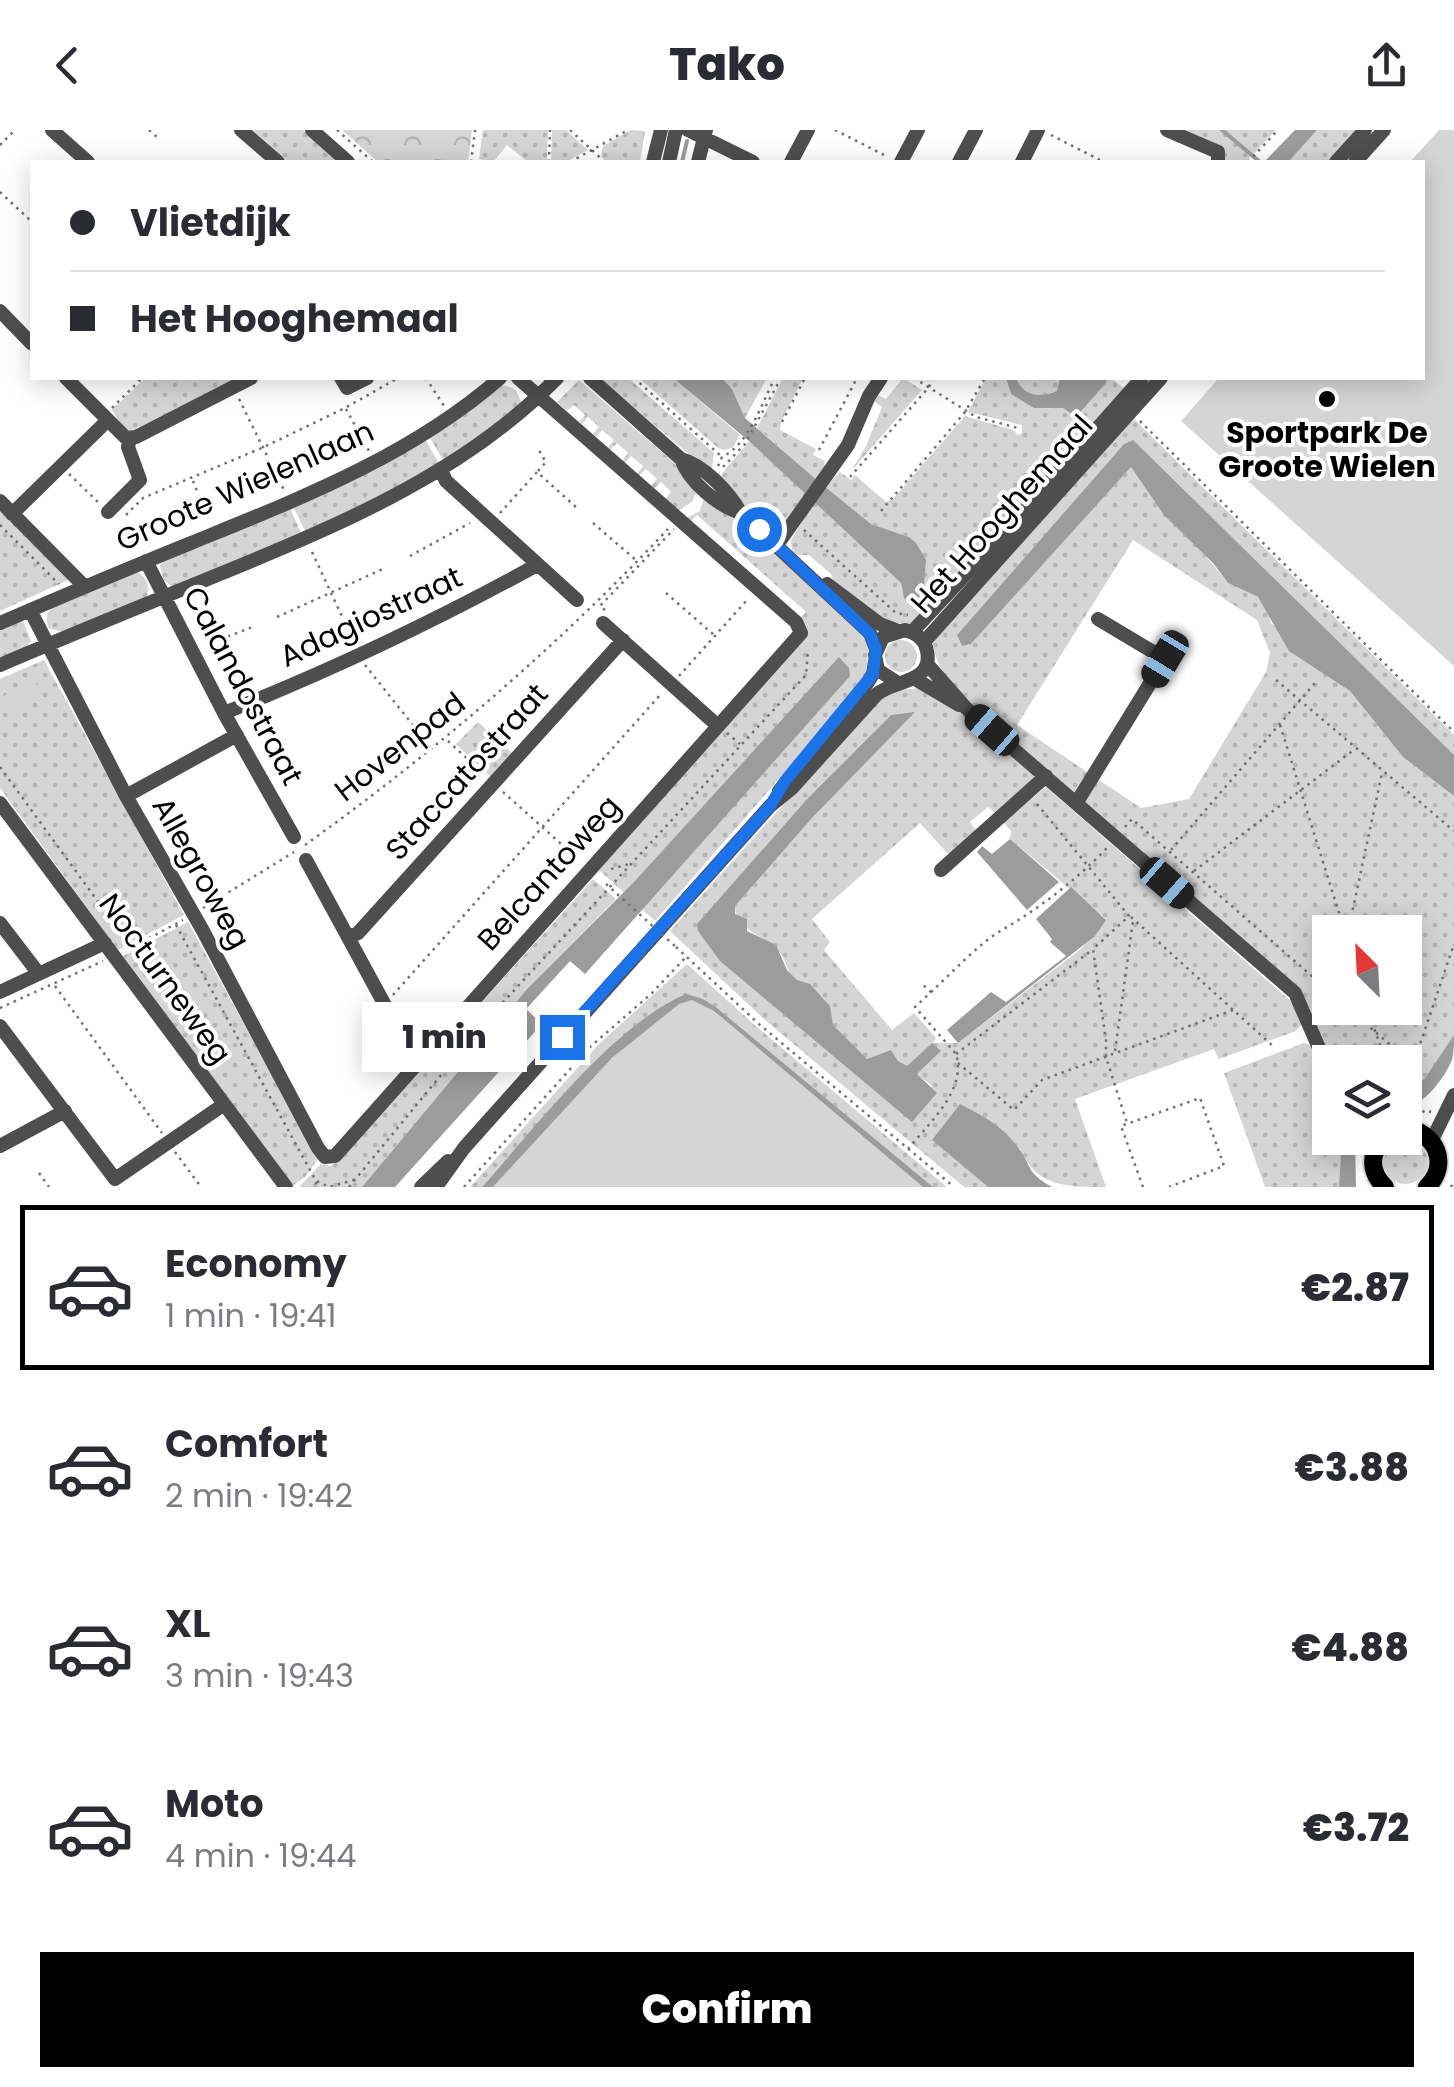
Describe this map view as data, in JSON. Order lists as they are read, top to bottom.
{
  "streets": {
    "street": [
      "Groote Wielenlaan",
      "Het Hooghemaal",
      "Adagiostraat",
      "Calandostraat",
      "Staccatostraat",
      "Allegroweg",
      "Belcantoweg",
      "Nocturneweg"
    ],
    "path": ["Hovenpad"]
  },
  "crossings": [
    ["Groote Wielenlaan", "Calandostraat"],
    ["Groote Wielenlaan", "Allegroweg"],
    ["Adagiostraat", "Calandostraat"],
    ["Hovenpad", "Allegroweg"],
    ["Hovenpad", "Nocturneweg"],
    ["Allegroweg", "Belcantoweg"]
  ],
  "places": ["Sportpark De Groote Wielen"],
  "north": "top left",
  "page": {
    "header": "Tako",
    "banner": ["Vlietdijk", "Het Hooghemaal"],
    "bubble": "1 min",
    "list": [
      {
        "name": "Economy",
        "note": "1 min · 19:41",
        "value": "€2.87"
      },
      {
        "name": "Comfort",
        "note": "2 min · 19:42",
        "value": "€3.88"
      },
      {
        "name": "XL",
        "note": "3 min · 19:43",
        "value": "€4.88"
      },
      {
        "name": "Moto",
        "note": "4 min · 19:44",
        "value": "€3.72"
      }
    ],
    "buttons": "Confirm"
  }
}
